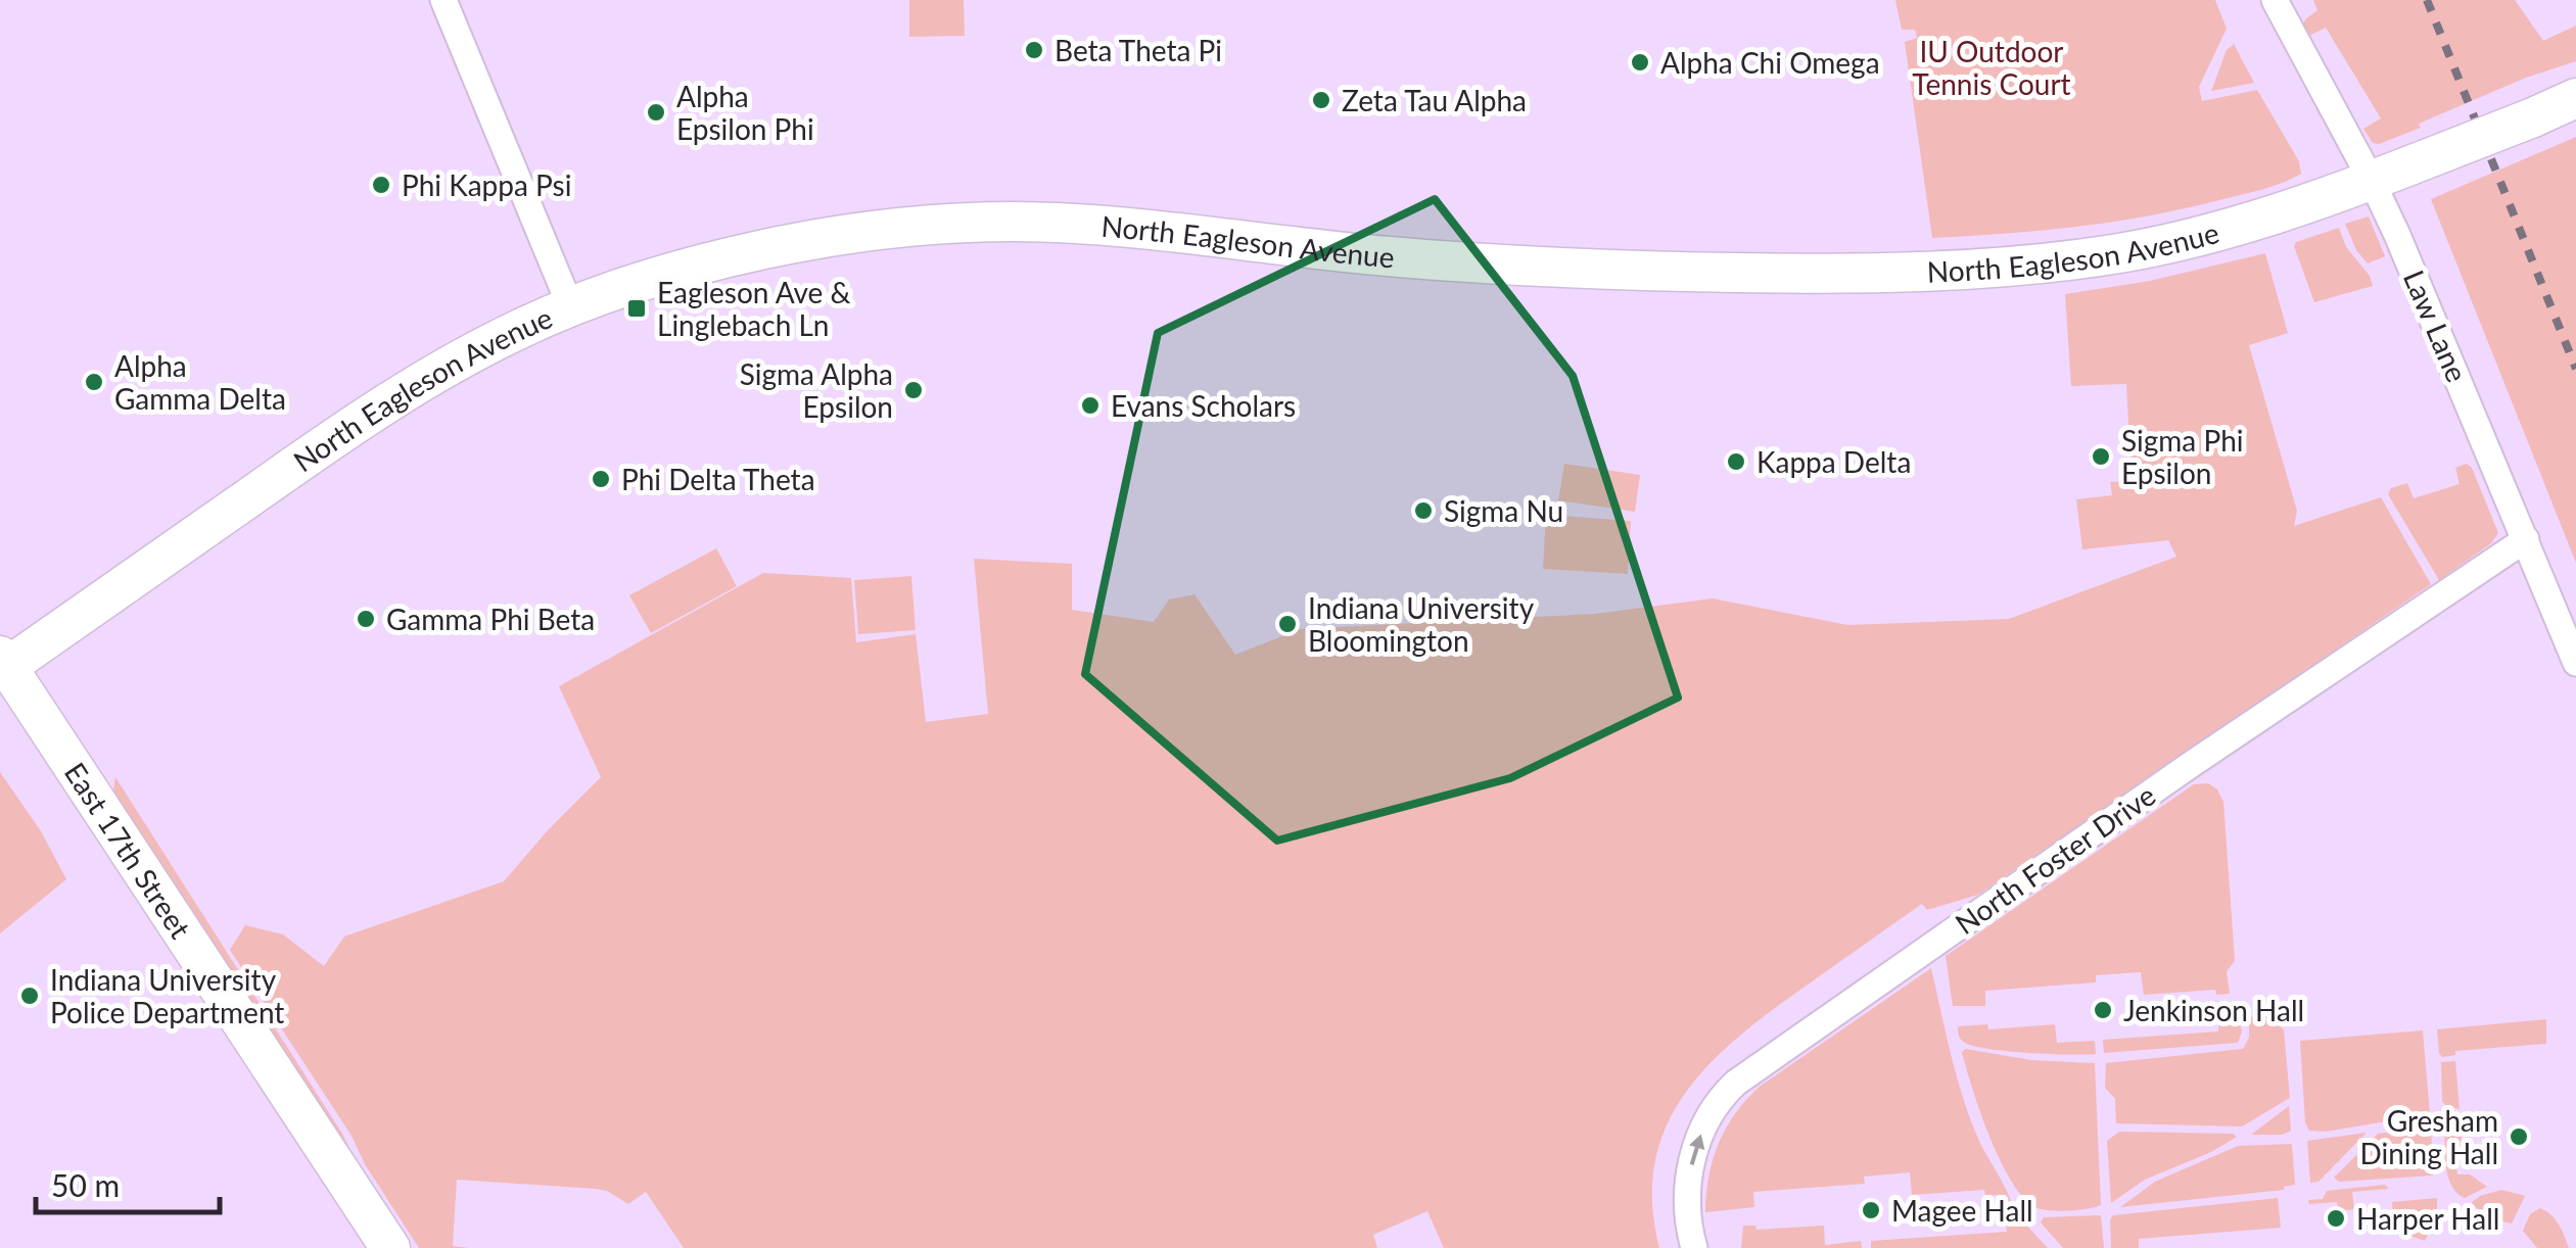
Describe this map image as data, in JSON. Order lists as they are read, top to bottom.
{
  "streets": {
    "street": [
      "North Eagleson Avenue",
      "Law Lane",
      "East 17th Street",
      "North Foster Drive"
    ]
  },
  "crossings": [
    ["North Eagleson Avenue", "Law Lane"],
    ["North Eagleson Avenue", "East 17th Street"],
    ["Law Lane", "North Foster Drive"]
  ],
  "one_way": ["North Foster Drive"],
  "parks": ["IU Outdoor Tennis Court"],
  "places": {
    "other": [
      "Beta Theta Pi",
      "Alpha Chi Omega",
      "Zeta Tau Alpha",
      "Alpha Epsilon Phi",
      "Phi Kappa Psi",
      "Alpha Gamma Delta",
      "Sigma Alpha Epsilon",
      "Evans Scholars",
      "Sigma Phi Epsilon",
      "Kappa Delta",
      "Phi Delta Theta",
      "Sigma Nu",
      "Gamma Phi Beta",
      "Indiana University Bloomington",
      "Indiana University Police Department",
      "Jenkinson Hall",
      "Gresham Dining Hall",
      "Magee Hall",
      "Harper Hall"
    ],
    "transit": ["Eagleson Ave & Linglebach Ln"]
  },
  "scale_bar": "50 m"
}
